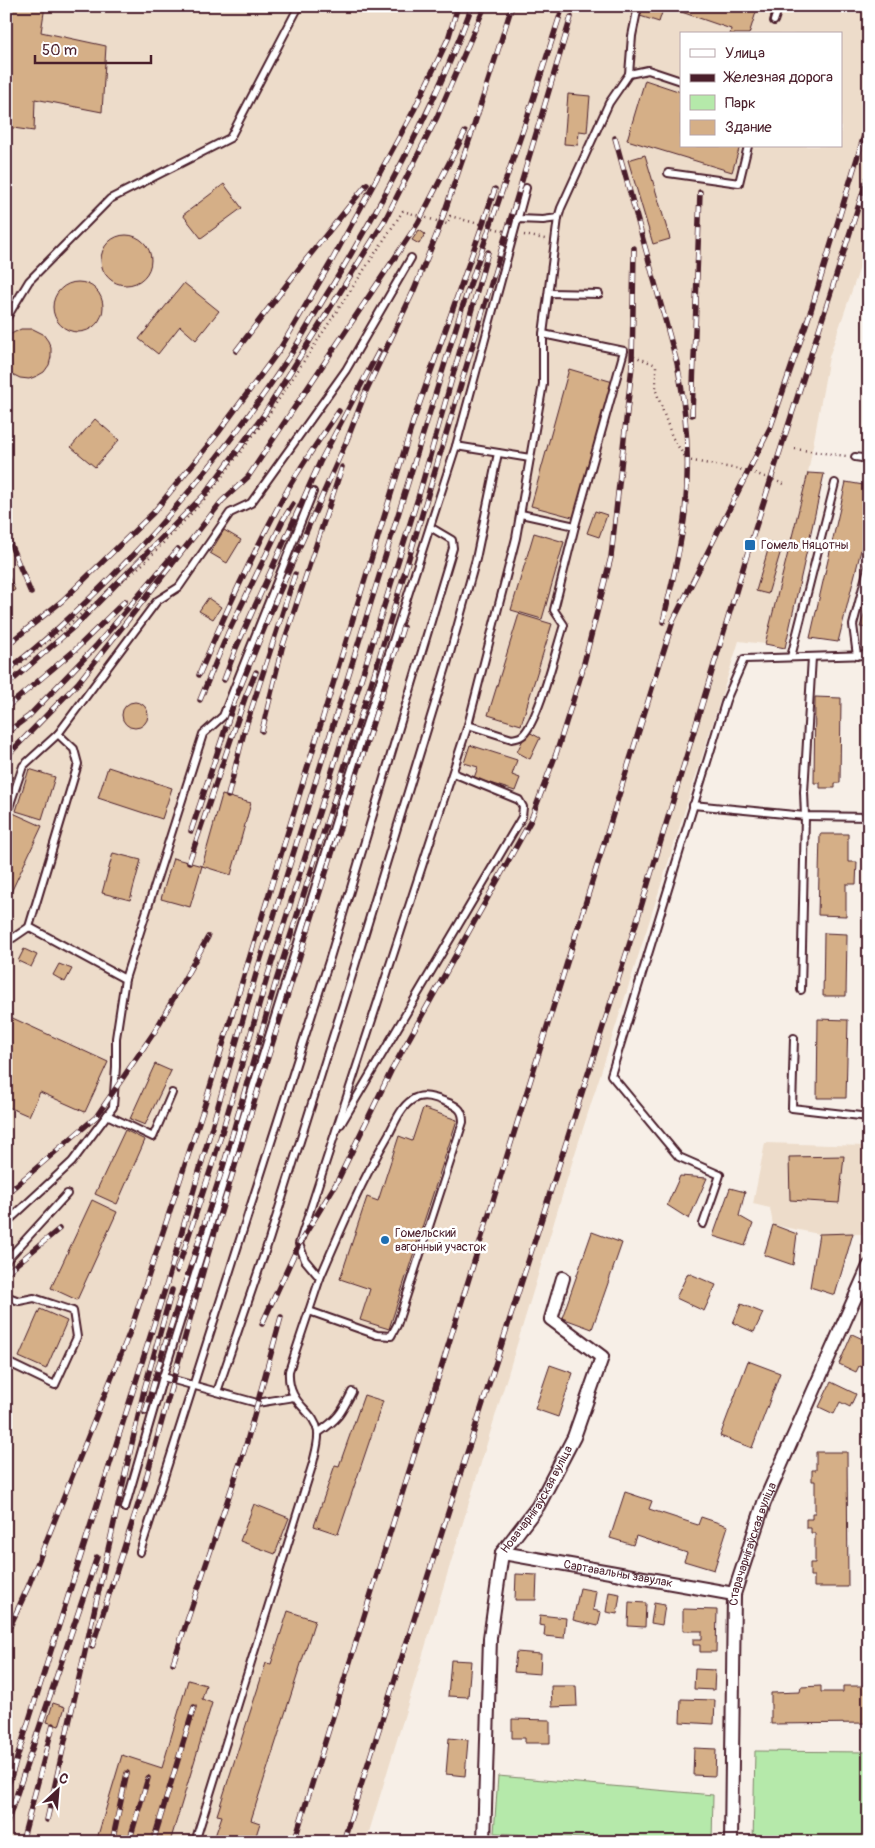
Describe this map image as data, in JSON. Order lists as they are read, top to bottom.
{
  "streets": {
    "street": ["Новачарнігаўская вуліца", "Старачарнігаўская вуліца", "Сартавальны завулак"]
  },
  "crossings": [
    ["Новачарнігаўская вуліца", "Сартавальны завулак"],
    ["Старачарнігаўская вуліца", "Сартавальны завулак"]
  ],
  "places": {
    "transit": ["Гомель Няцотны"],
    "other": ["Гомельский вагонный участок"]
  },
  "legend": [
    "Улица",
    "Железная дорога",
    "Парк",
    "Здание"
  ],
  "scale_bar": "50 m",
  "north": "top right"
}
